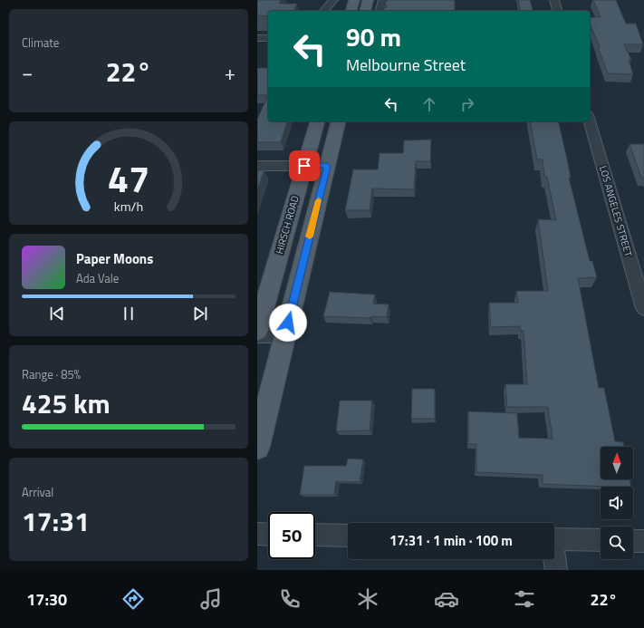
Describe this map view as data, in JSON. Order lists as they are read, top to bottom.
{
  "streets": {
    "main road": ["HIRSCH ROAD"],
    "street": ["LOS ANGELES STREET"]
  },
  "north": "top",
  "page": {
    "tile": [
      "Climate",
      ["Range · 85%", "425 km"],
      ["Arrival", "17:31"]
    ],
    "turn": ["90 m", "Melbourne Street"],
    "heat": ["−", "22°", "+"],
    "song": ["Paper Moons", "Ada Vale"],
    "limit": "50",
    "trip": "17:31 · 1 min · 100 m",
    "tabs": ["17:30", "22°"],
    "gauge": ["47", "km/h"]
  }
}
